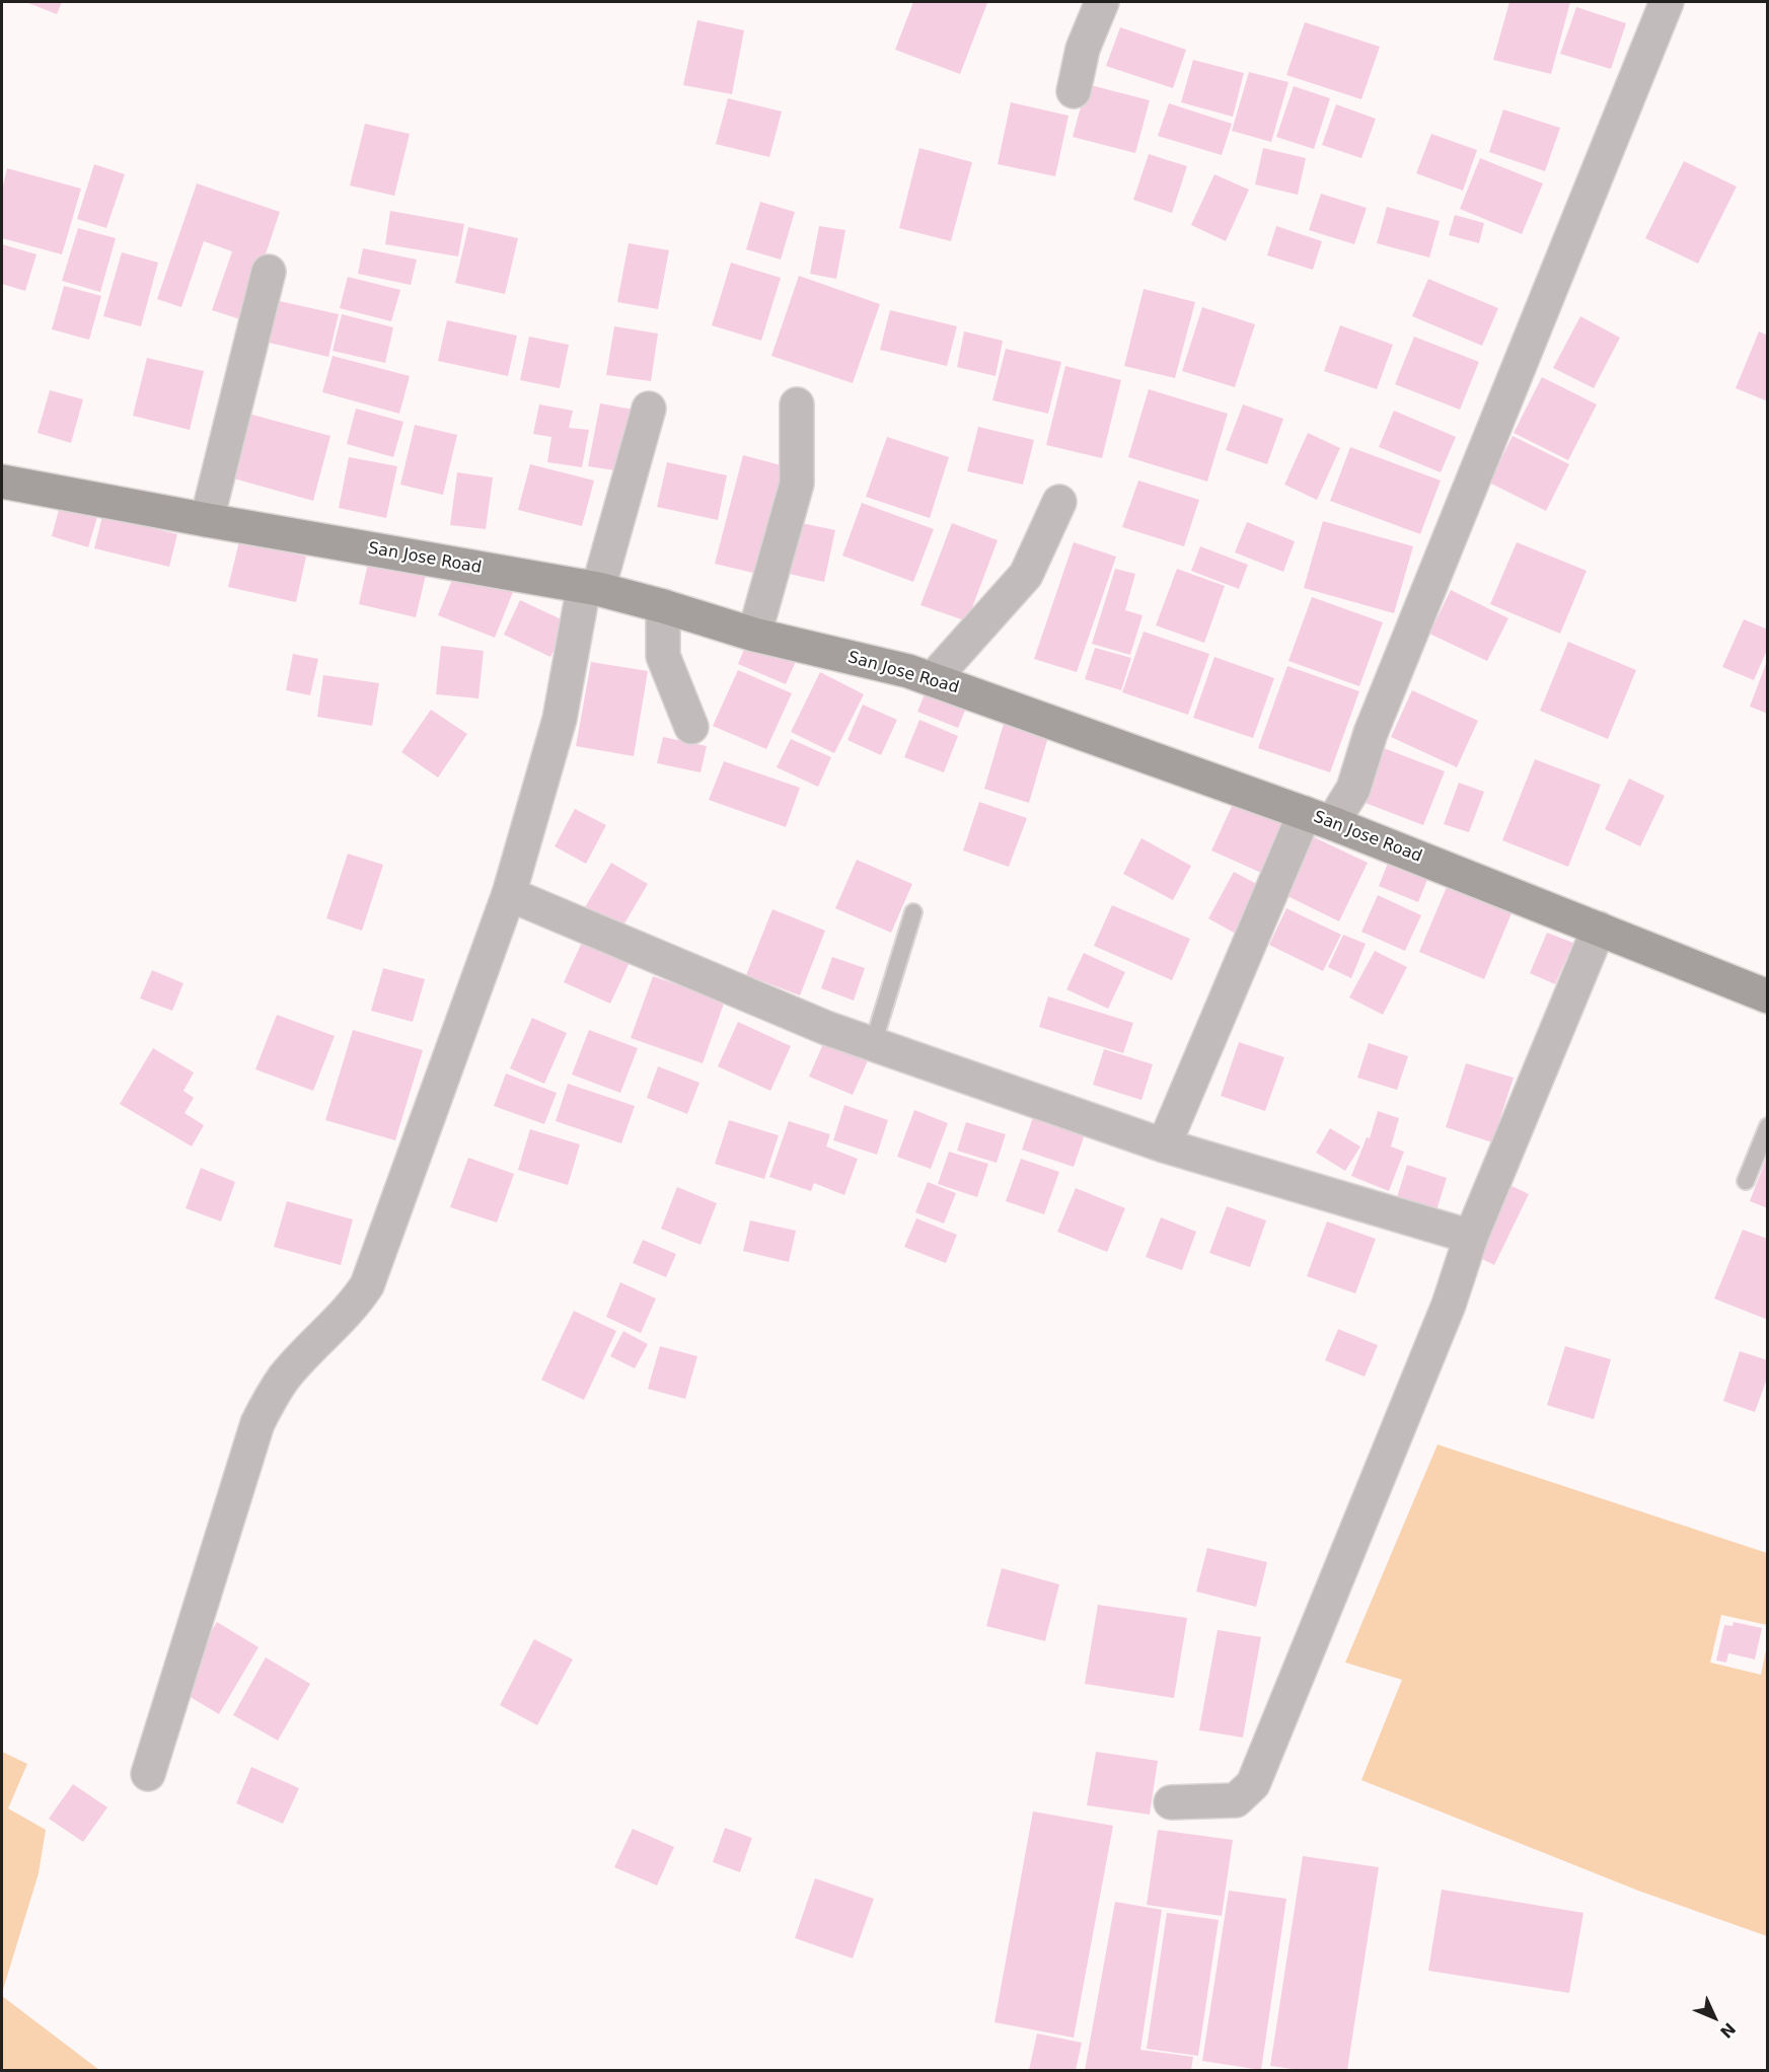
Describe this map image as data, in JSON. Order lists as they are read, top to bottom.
{
  "streets": {
    "street": ["San Jose Road"]
  },
  "north": "bottom right"
}
